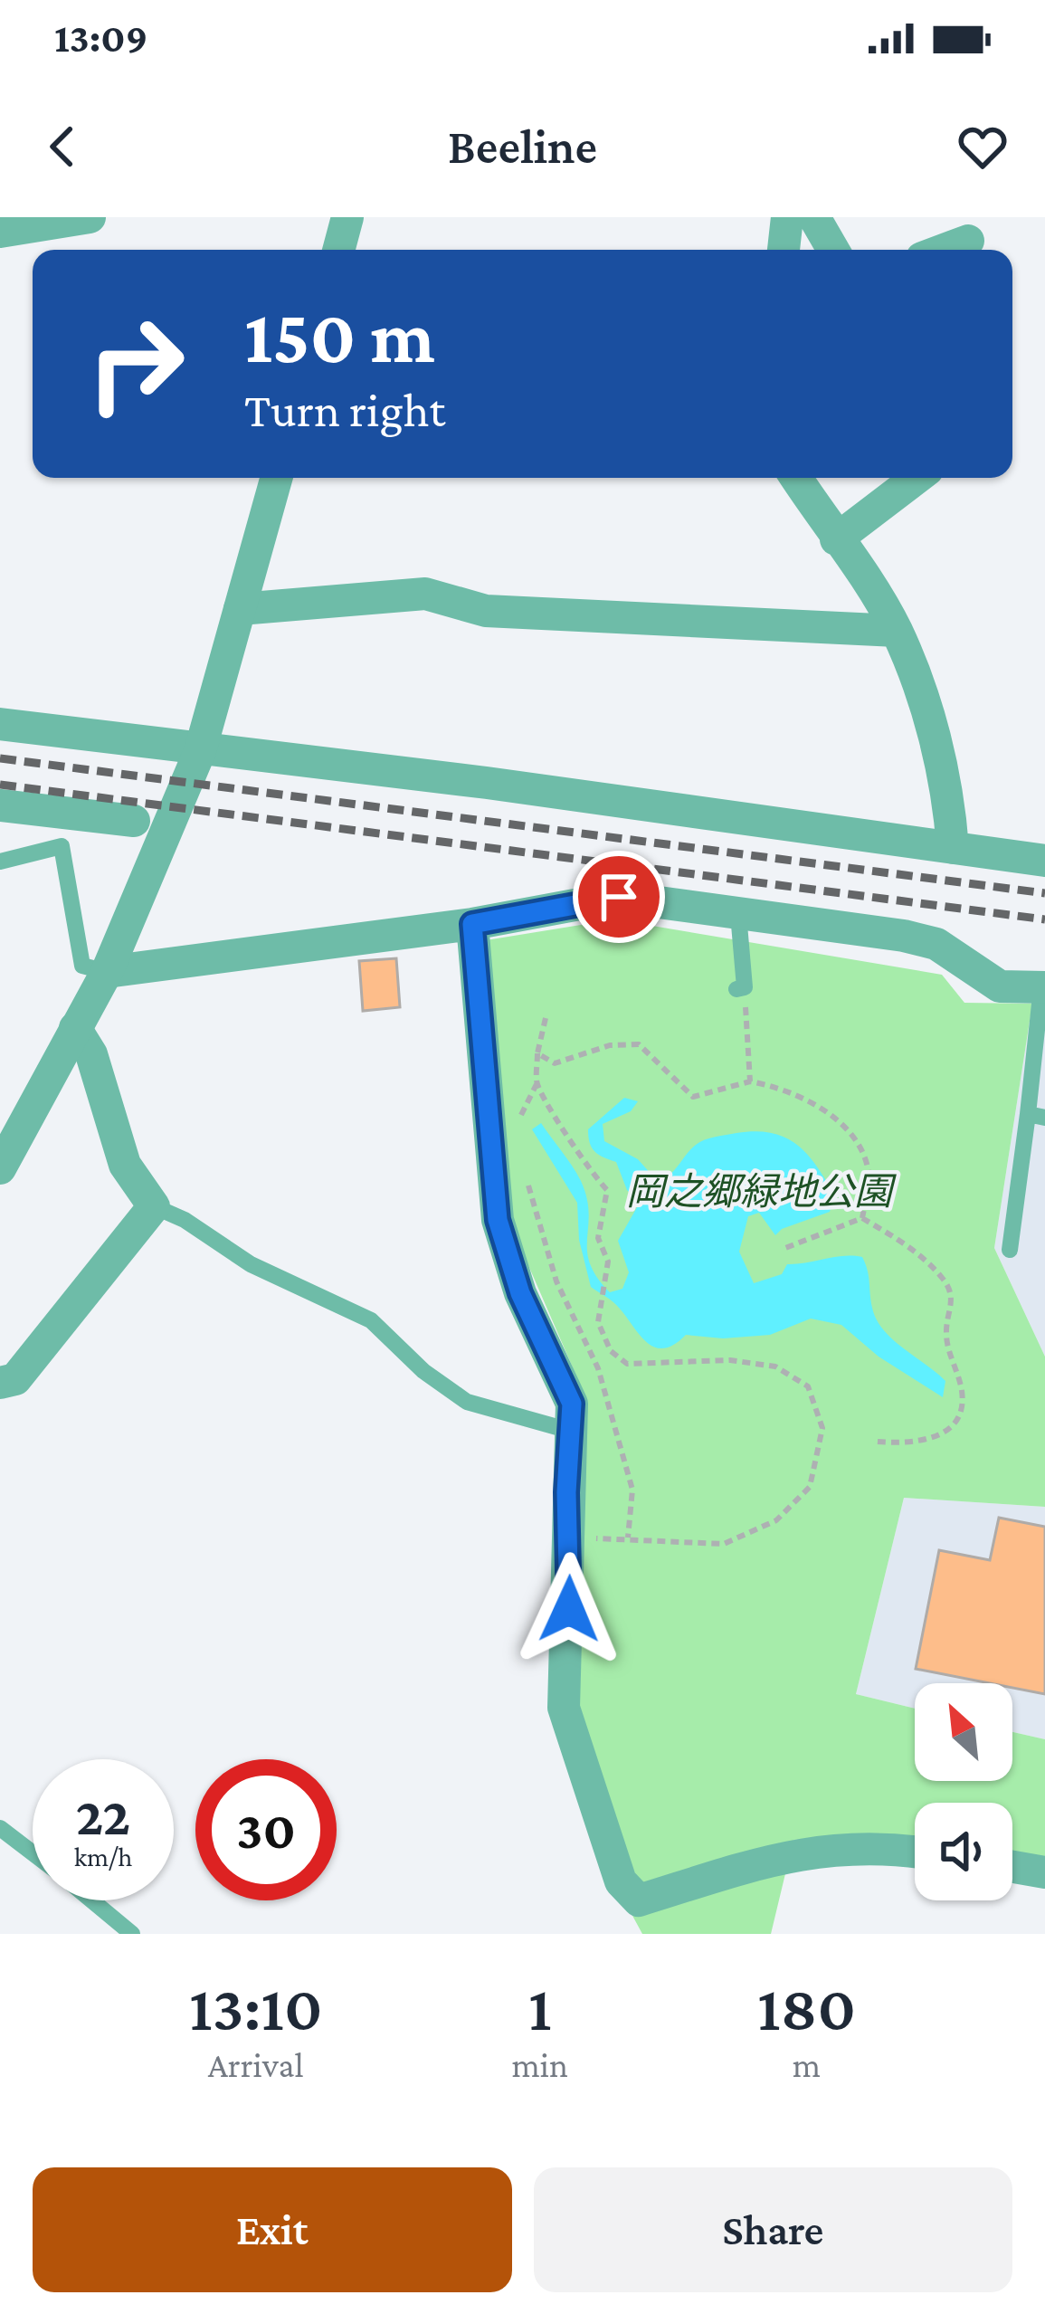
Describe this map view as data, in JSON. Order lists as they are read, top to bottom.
{
  "parks": ["岡之郷緑地公園"],
  "north": "top left",
  "page": {
    "status": "13:09",
    "header": "Beeline",
    "turn": ["150 m", "Turn right"],
    "speed": "22 km/h",
    "limit": "30",
    "eta": [
      "13:10",
      "Arrival",
      "1",
      "min",
      "180",
      "m"
    ],
    "buttons": ["Exit", "Share"]
  }
}
